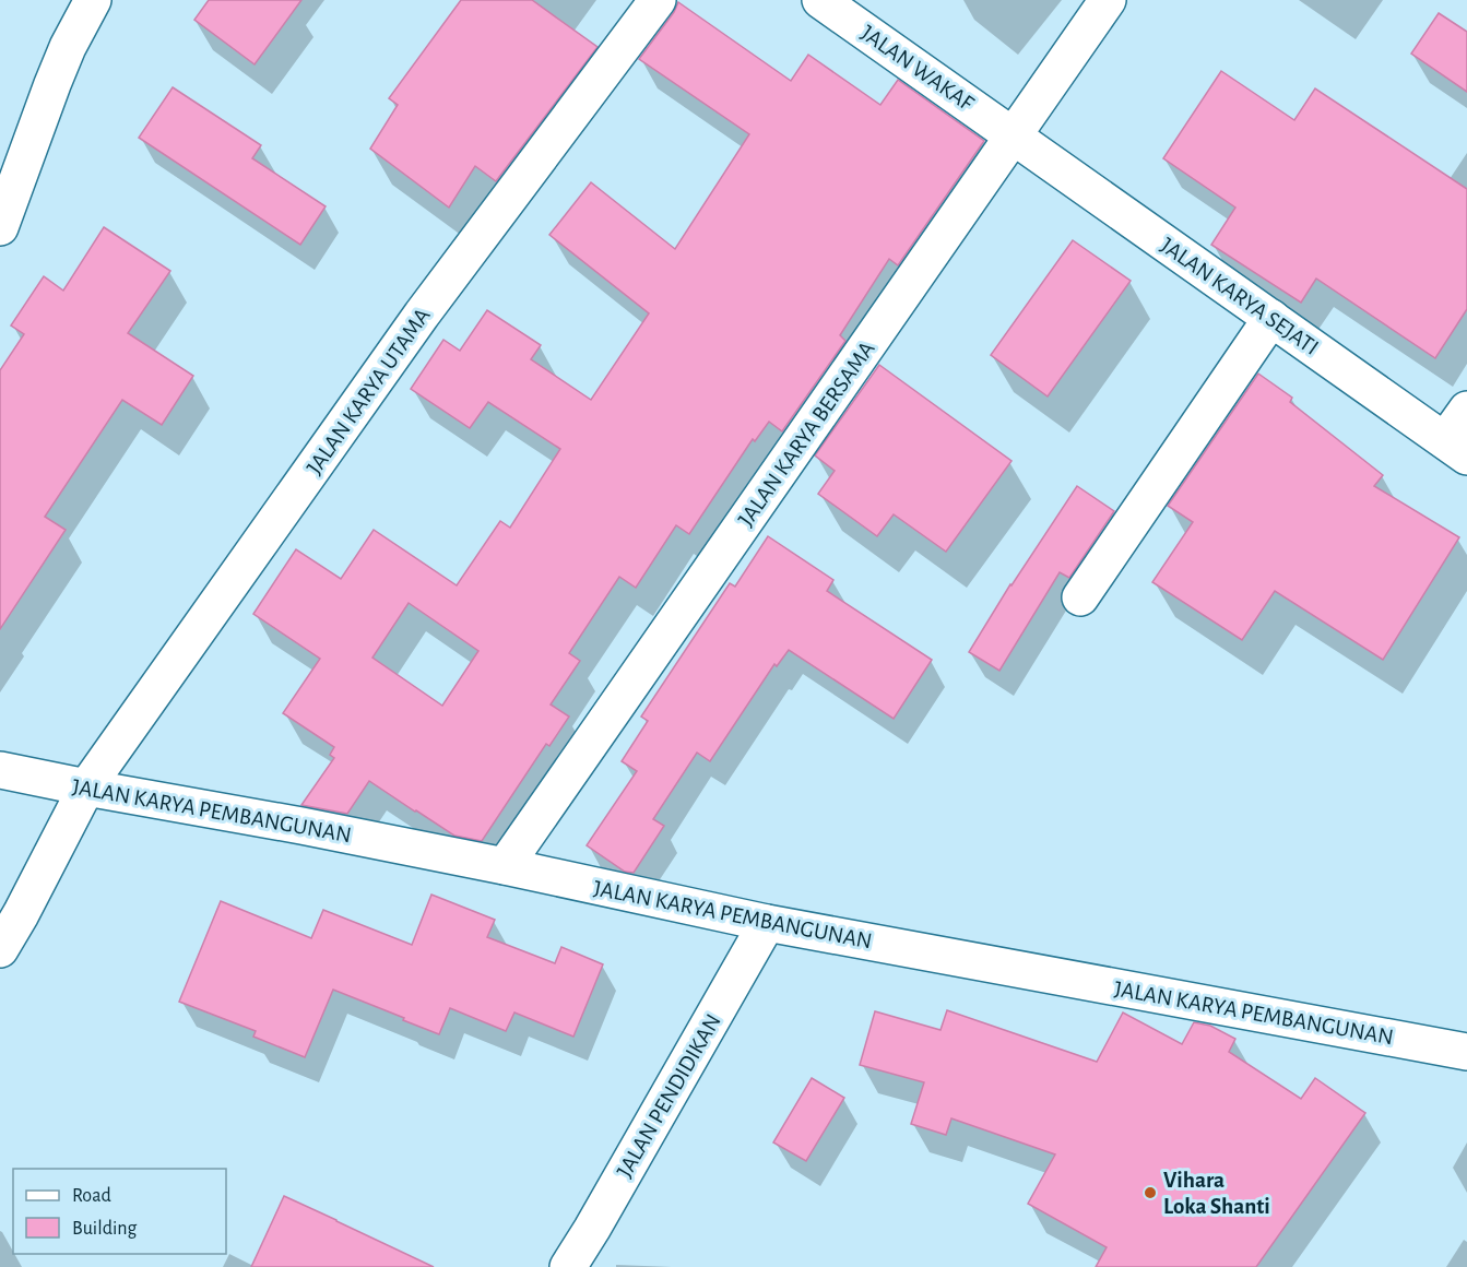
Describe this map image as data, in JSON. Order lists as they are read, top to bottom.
{
  "streets": {
    "street": [
      "JALAN WAKAF",
      "JALAN KARYA SEJATI",
      "JALAN KARYA UTAMA",
      "JALAN KARYA BERSAMA",
      "JALAN KARYA PEMBANGUNAN",
      "JALAN PENDIDIKAN"
    ]
  },
  "crossings": [
    ["JALAN WAKAF", "JALAN KARYA SEJATI"],
    ["JALAN WAKAF", "JALAN KARYA BERSAMA"],
    ["JALAN KARYA SEJATI", "JALAN KARYA BERSAMA"],
    ["JALAN KARYA UTAMA", "JALAN KARYA PEMBANGUNAN"],
    ["JALAN KARYA BERSAMA", "JALAN KARYA PEMBANGUNAN"],
    ["JALAN KARYA PEMBANGUNAN", "JALAN PENDIDIKAN"]
  ],
  "places": ["Vihara Loka Shanti"],
  "legend": ["Road", "Building"]
}
